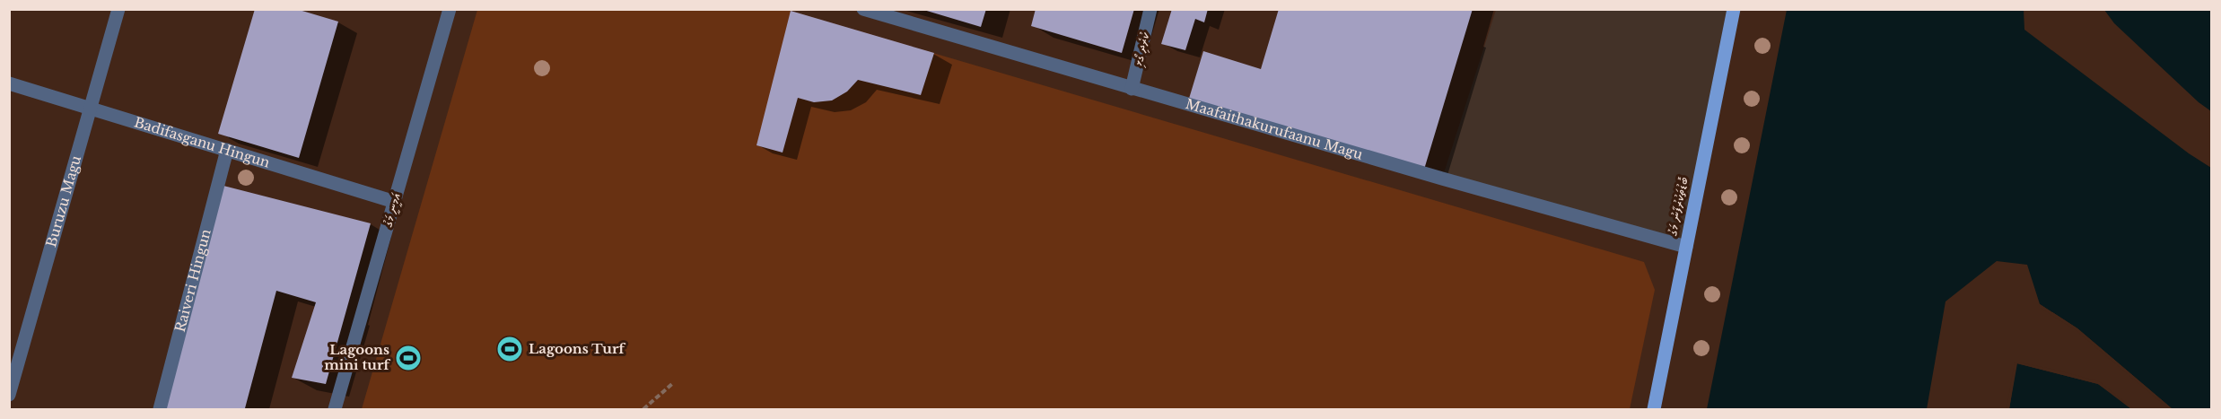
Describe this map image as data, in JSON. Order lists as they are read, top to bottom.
{
  "streets": {
    "main road": ["ބޮޑުތަކުރުފާނު މަގު"],
    "street": [
      "ކުރެދި ގޯޅި",
      "Maafaithakurufaanu Magu",
      "Badifasganu Hingun",
      "Buruzu Magu",
      "އަމީނީ މަގު",
      "Raiveri Hingun"
    ]
  },
  "crossings": [
    ["ކުރެދި ގޯޅި", "Maafaithakurufaanu Magu"],
    ["Maafaithakurufaanu Magu", "ބޮޑުތަކުރުފާނު މަގު"],
    ["Badifasganu Hingun", "Buruzu Magu"],
    ["Badifasganu Hingun", "އަމީނީ މަގު"],
    ["Badifasganu Hingun", "Raiveri Hingun"]
  ],
  "places": {
    "sports": ["Lagoons Turf", "Lagoons mini turf"]
  }
}
